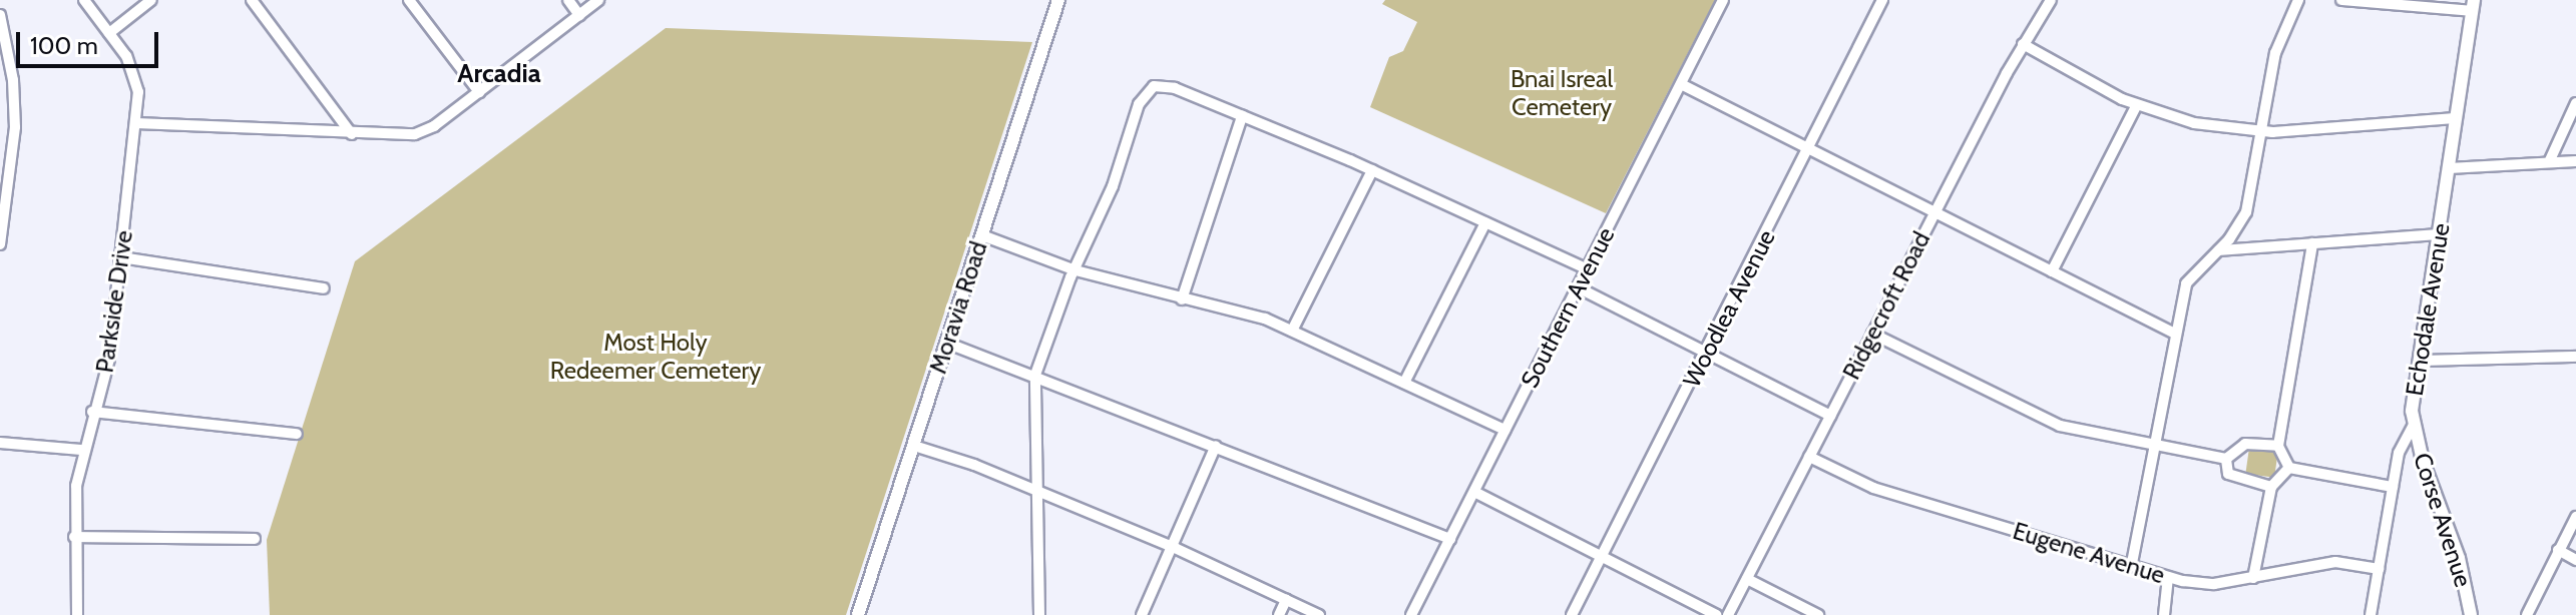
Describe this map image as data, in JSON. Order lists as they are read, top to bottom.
{
  "streets": {
    "main road": ["Moravia Road", "Echodale Avenue", "Corse Avenue"],
    "street": [
      "Parkside Drive",
      "Ridgecroft Road",
      "Southern Avenue",
      "Woodlea Avenue",
      "Eugene Avenue"
    ]
  },
  "crossings": [
    ["Ridgecroft Road", "Eugene Avenue"],
    ["Echodale Avenue", "Corse Avenue"],
    ["Echodale Avenue", "Eugene Avenue"]
  ],
  "districts": ["Arcadia"],
  "parks": ["Bnai Isreal Cemetery", "Most Holy Redeemer Cemetery"],
  "scale_bar": "100 m"
}
